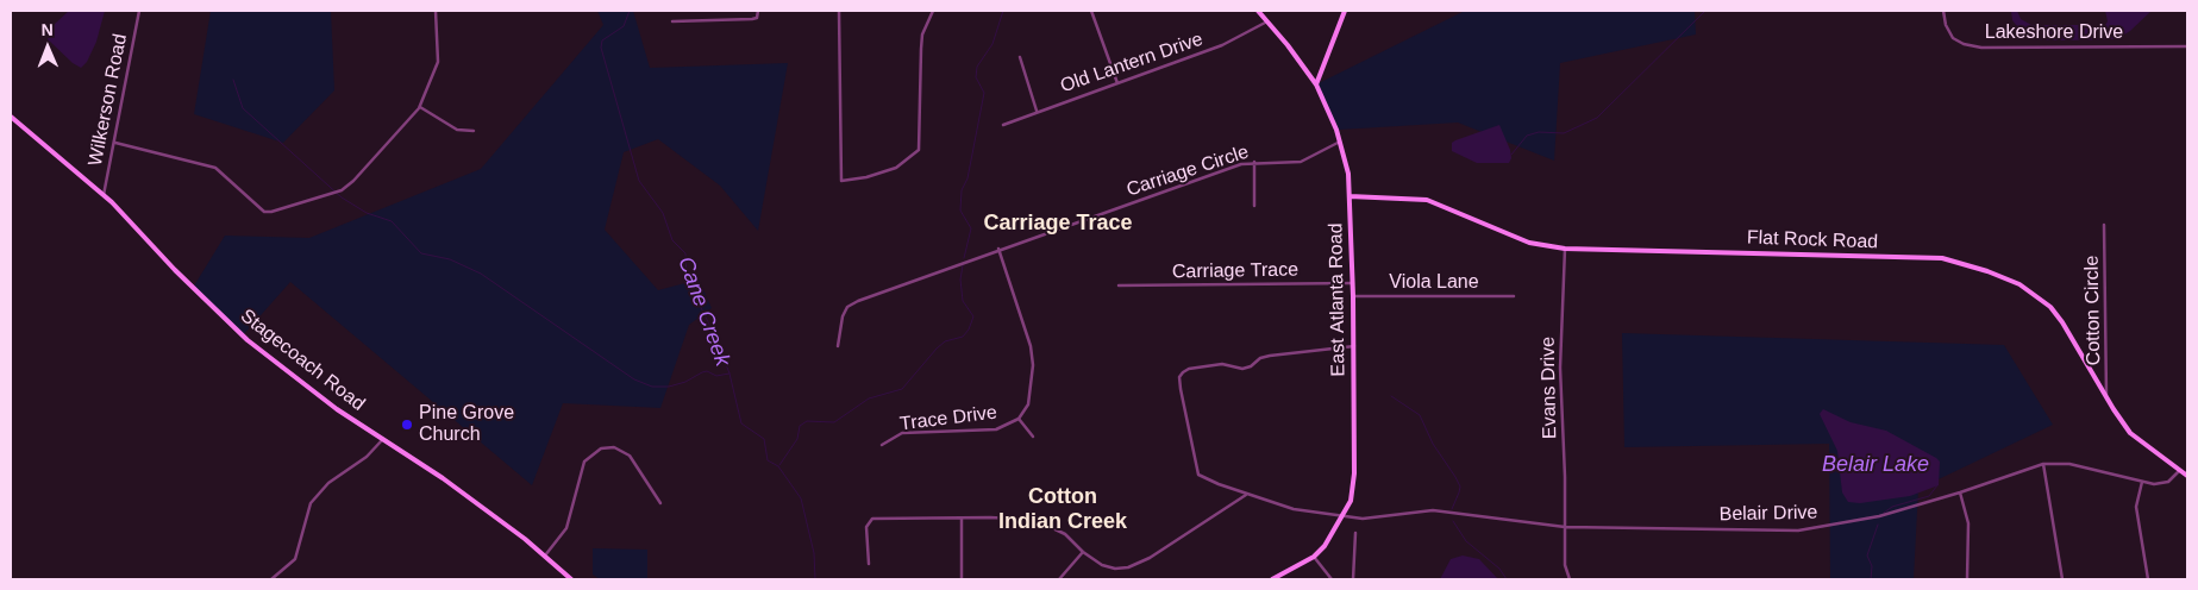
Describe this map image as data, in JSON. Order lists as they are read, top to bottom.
{
  "streets": {
    "street": [
      "Lakeshore Drive",
      "Old Lantern Drive",
      "Wilkerson Road",
      "Carriage Circle",
      "Flat Rock Road",
      "Carriage Trace",
      "Viola Lane",
      "East Atlanta Road",
      "Cotton Circle",
      "Stagecoach Road",
      "Evans Drive",
      "Trace Drive",
      "Belair Drive"
    ]
  },
  "crossings": [
    ["Old Lantern Drive", "East Atlanta Road"],
    ["Wilkerson Road", "Stagecoach Road"],
    ["Carriage Circle", "East Atlanta Road"],
    ["Carriage Circle", "Trace Drive"],
    ["Flat Rock Road", "East Atlanta Road"],
    ["Flat Rock Road", "Cotton Circle"],
    ["Flat Rock Road", "Evans Drive"],
    ["Flat Rock Road", "Belair Drive"],
    ["Carriage Trace", "East Atlanta Road"],
    ["Viola Lane", "East Atlanta Road"],
    ["East Atlanta Road", "Belair Drive"],
    ["Evans Drive", "Belair Drive"]
  ],
  "districts": ["Carriage Trace", "Cotton Indian Creek"],
  "water": ["Cane Creek", "Belair Lake"],
  "places": ["Pine Grove Church"],
  "north": "top"
}
